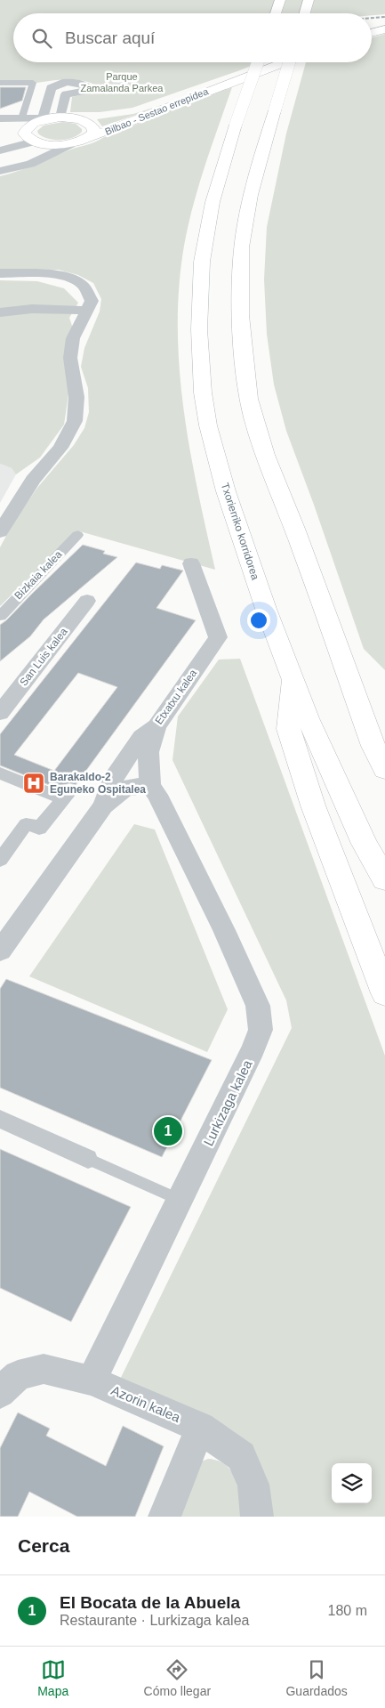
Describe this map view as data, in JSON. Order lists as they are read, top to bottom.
{
  "streets": {
    "main road": ["Bilbao - Sestao errepidea", "Txorierriko korridorea"],
    "street": [
      "Bizkaia kalea",
      "San Luis kalea",
      "Etxatxu kalea",
      "Lurkizaga kalea",
      "Azorin kalea"
    ]
  },
  "crossings": [
    ["Lurkizaga kalea", "Azorin kalea"]
  ],
  "parks": ["Parque Zamalanda Parkea"],
  "places": {
    "hospital": ["Barakaldo-2 Eguneko Ospitalea"]
  },
  "page": {
    "search": "Buscar aquí",
    "pins": "1",
    "heading": "Cerca",
    "list": [
      {
        "mark": "1",
        "name": "El Bocata de la Abuela",
        "note": "Restaurante · Lurkizaga kalea",
        "value": "180 m"
      }
    ],
    "nav": ["Mapa", "Cómo llegar", "Guardados"]
  }
}
